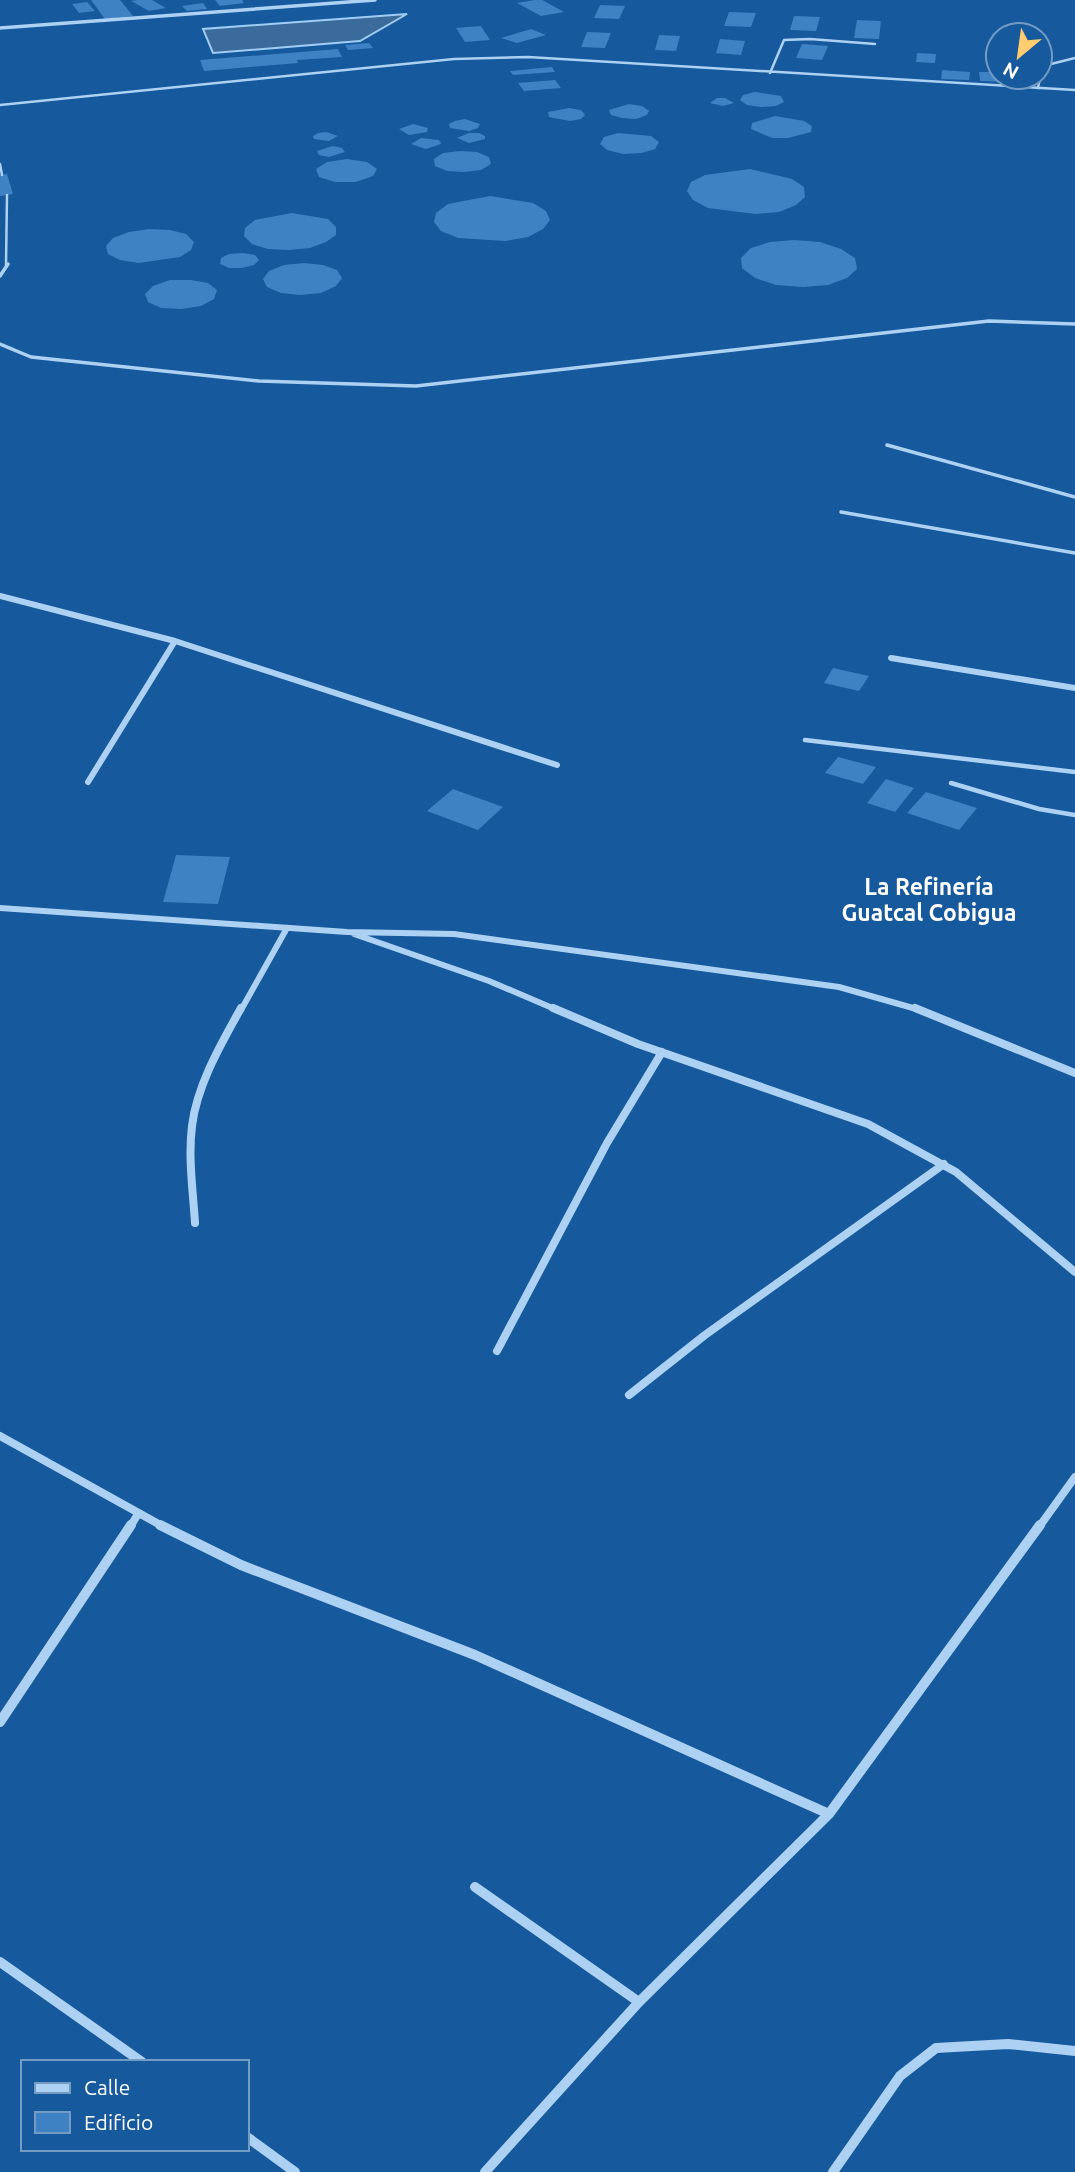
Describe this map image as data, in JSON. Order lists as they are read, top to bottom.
{
  "districts": ["La Refinería Guatcal Cobigua"],
  "legend": ["Calle", "Edificio"],
  "north": "bottom left"
}
